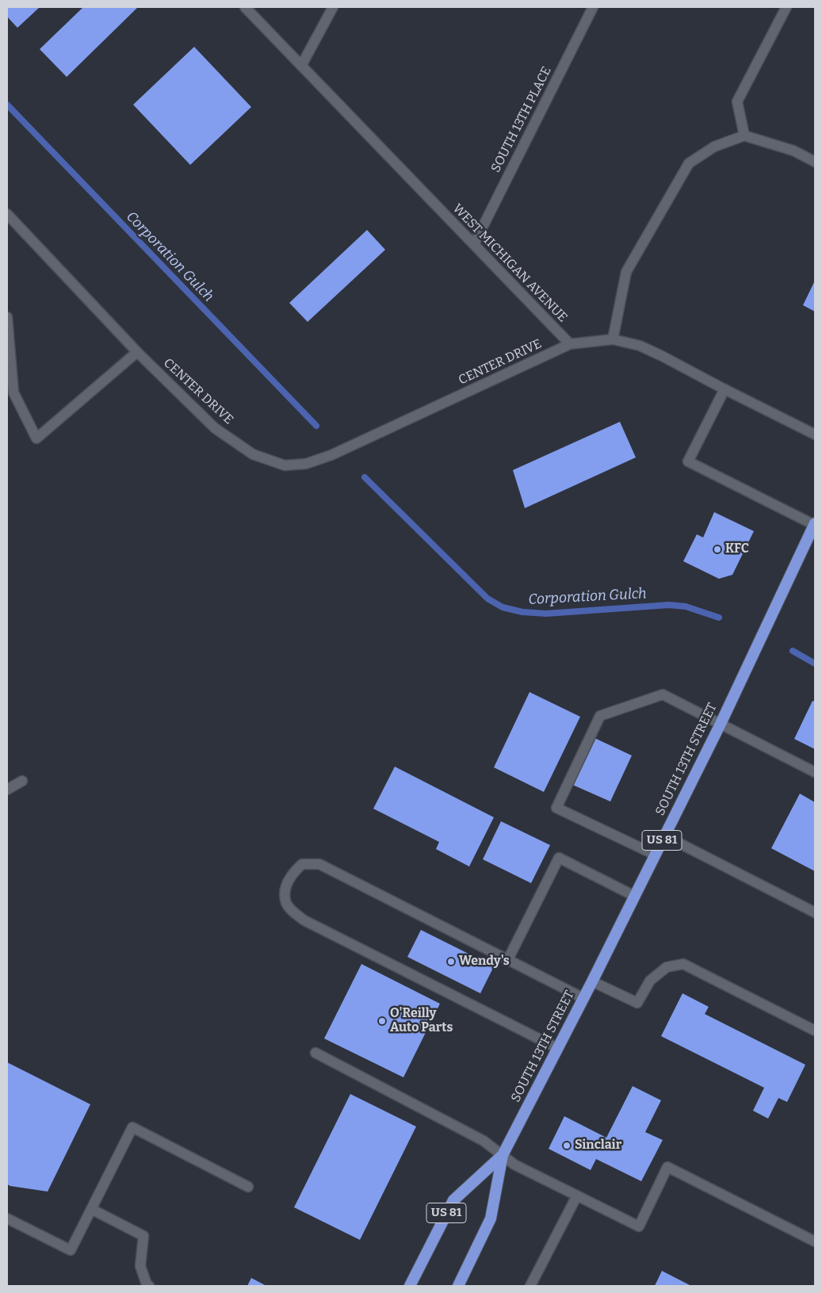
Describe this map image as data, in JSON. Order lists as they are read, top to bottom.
{
  "streets": {
    "highway": ["SOUTH 13TH STREET", "US 81"],
    "street": ["SOUTH 13TH PLACE", "WEST MICHIGAN AVENUE", "CENTER DRIVE"]
  },
  "crossings": [
    ["SOUTH 13TH PLACE", "WEST MICHIGAN AVENUE"],
    ["WEST MICHIGAN AVENUE", "CENTER DRIVE"]
  ],
  "water": ["Corporation Gulch"],
  "places": [
    "KFC",
    "Wendy's",
    "O'Reilly Auto Parts",
    "Sinclair"
  ]
}
